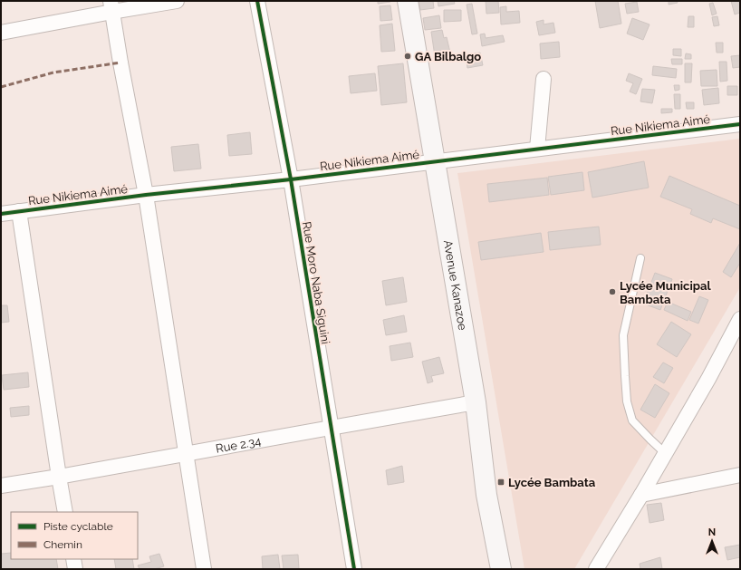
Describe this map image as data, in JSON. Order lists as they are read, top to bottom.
{
  "streets": {
    "street": [
      "Rue Nikiema Aimé",
      "Rue Moro Naba Siguini",
      "Avenue Kanazoe",
      "Rue 2.34"
    ]
  },
  "crossings": [
    ["Rue Nikiema Aimé", "Rue Moro Naba Siguini"],
    ["Rue Nikiema Aimé", "Avenue Kanazoe"],
    ["Rue Moro Naba Siguini", "Rue 2.34"],
    ["Avenue Kanazoe", "Rue 2.34"]
  ],
  "places": {
    "other": ["GA Bilbalgo", "Lycée Municipal Bambata"],
    "transit": ["Lycée Bambata"]
  },
  "legend": ["Piste cyclable", "Chemin"],
  "north": "top"
}
